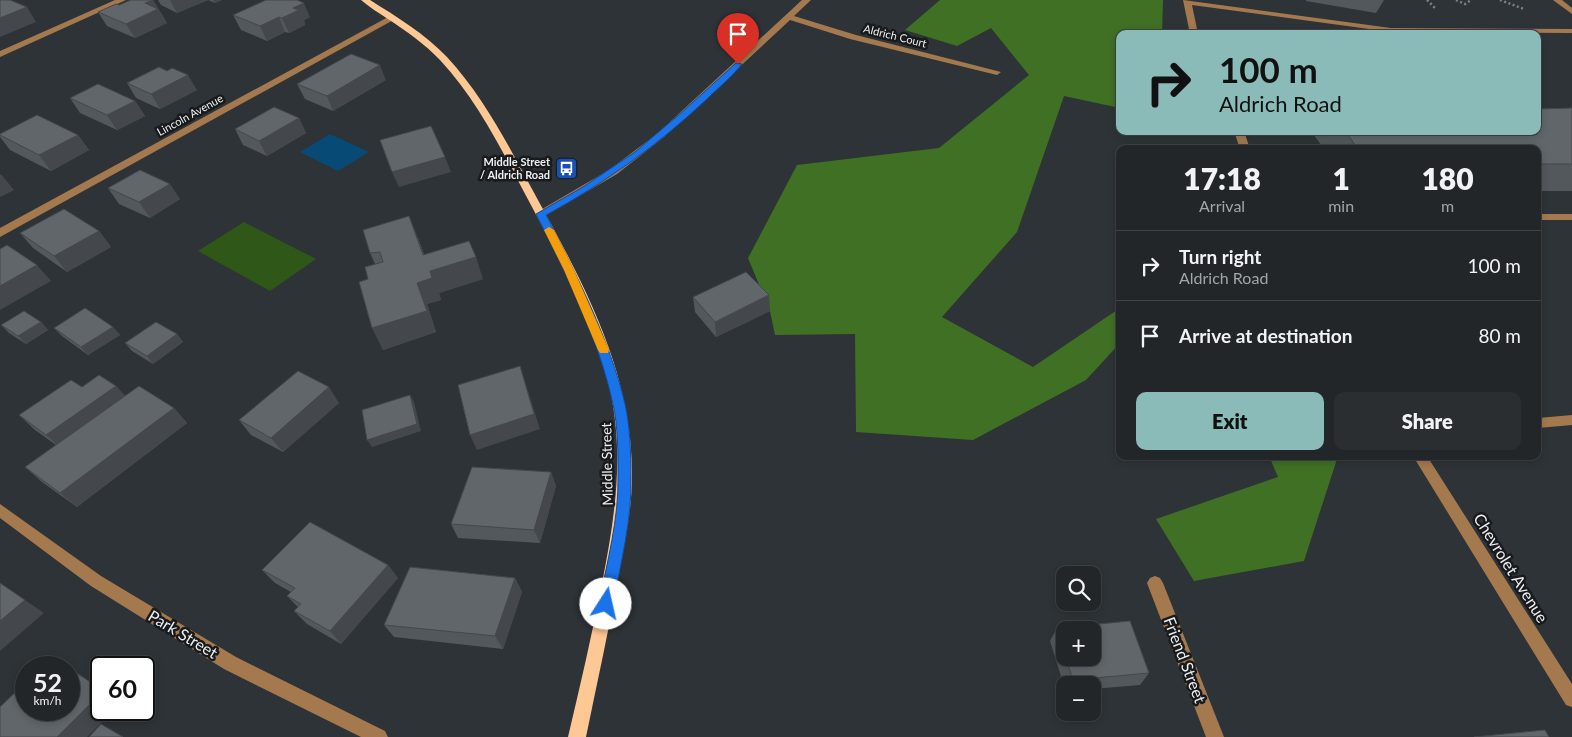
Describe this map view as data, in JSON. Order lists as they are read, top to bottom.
{
  "streets": {
    "main road": ["Middle Street"],
    "street": [
      "Aldrich Court",
      "Lincoln Avenue",
      "Chevrolet Avenue",
      "Park Street",
      "Friend Street"
    ]
  },
  "crossings": [
    ["Lincoln Avenue", "Middle Street"]
  ],
  "places": {
    "bus stop": ["Middle Street / Aldrich Road"]
  },
  "page": {
    "turn": ["100 m", "Aldrich Road"],
    "eta": [
      "17:18",
      "Arrival",
      "1",
      "min",
      "180",
      "m"
    ],
    "list": [
      {
        "name": "Turn right",
        "note": "Aldrich Road",
        "value": "100 m"
      },
      {
        "name": "Arrive at destination",
        "value": "80 m"
      }
    ],
    "buttons": ["Exit", "Share"],
    "map_buttons": ["+", "−"],
    "speed": "52 km/h",
    "limit": "60"
  }
}
